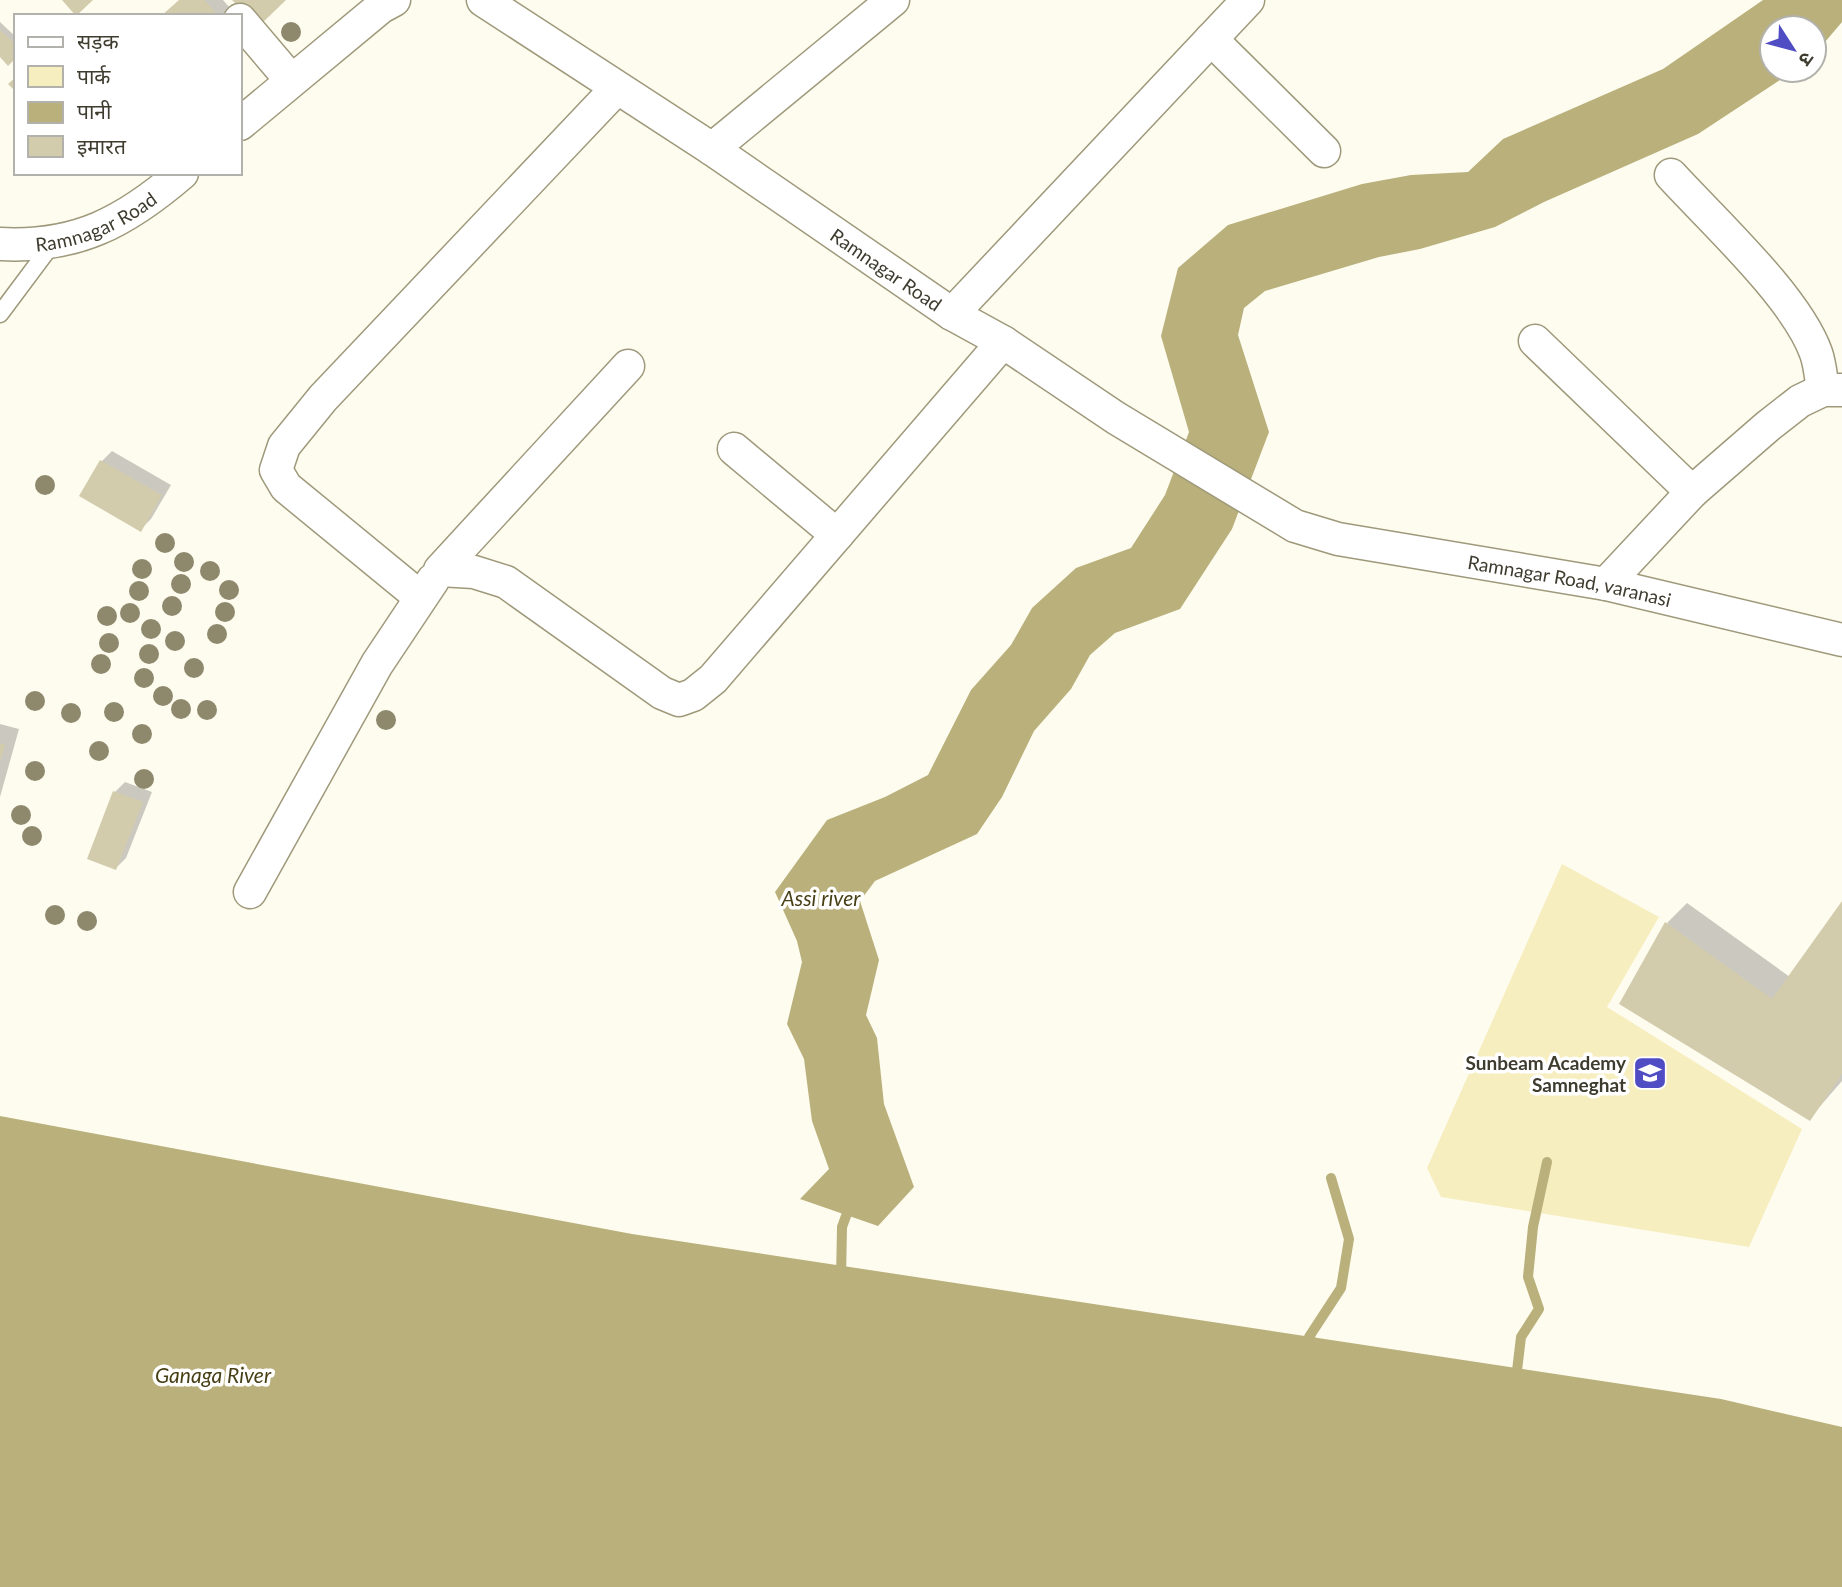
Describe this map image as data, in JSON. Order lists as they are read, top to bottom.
{
  "streets": {
    "street": ["Ramnagar Road", "Ramnagar Road, varanasi"]
  },
  "crossings": [
    ["Ramnagar Road", "Ramnagar Road, varanasi"]
  ],
  "water": ["Assi river", "Ganaga River"],
  "places": {
    "school or university": ["Sunbeam Academy Samneghat"]
  },
  "legend": [
    "सड़क",
    "पार्क",
    "पानी",
    "इमारत"
  ],
  "north": "bottom right"
}
